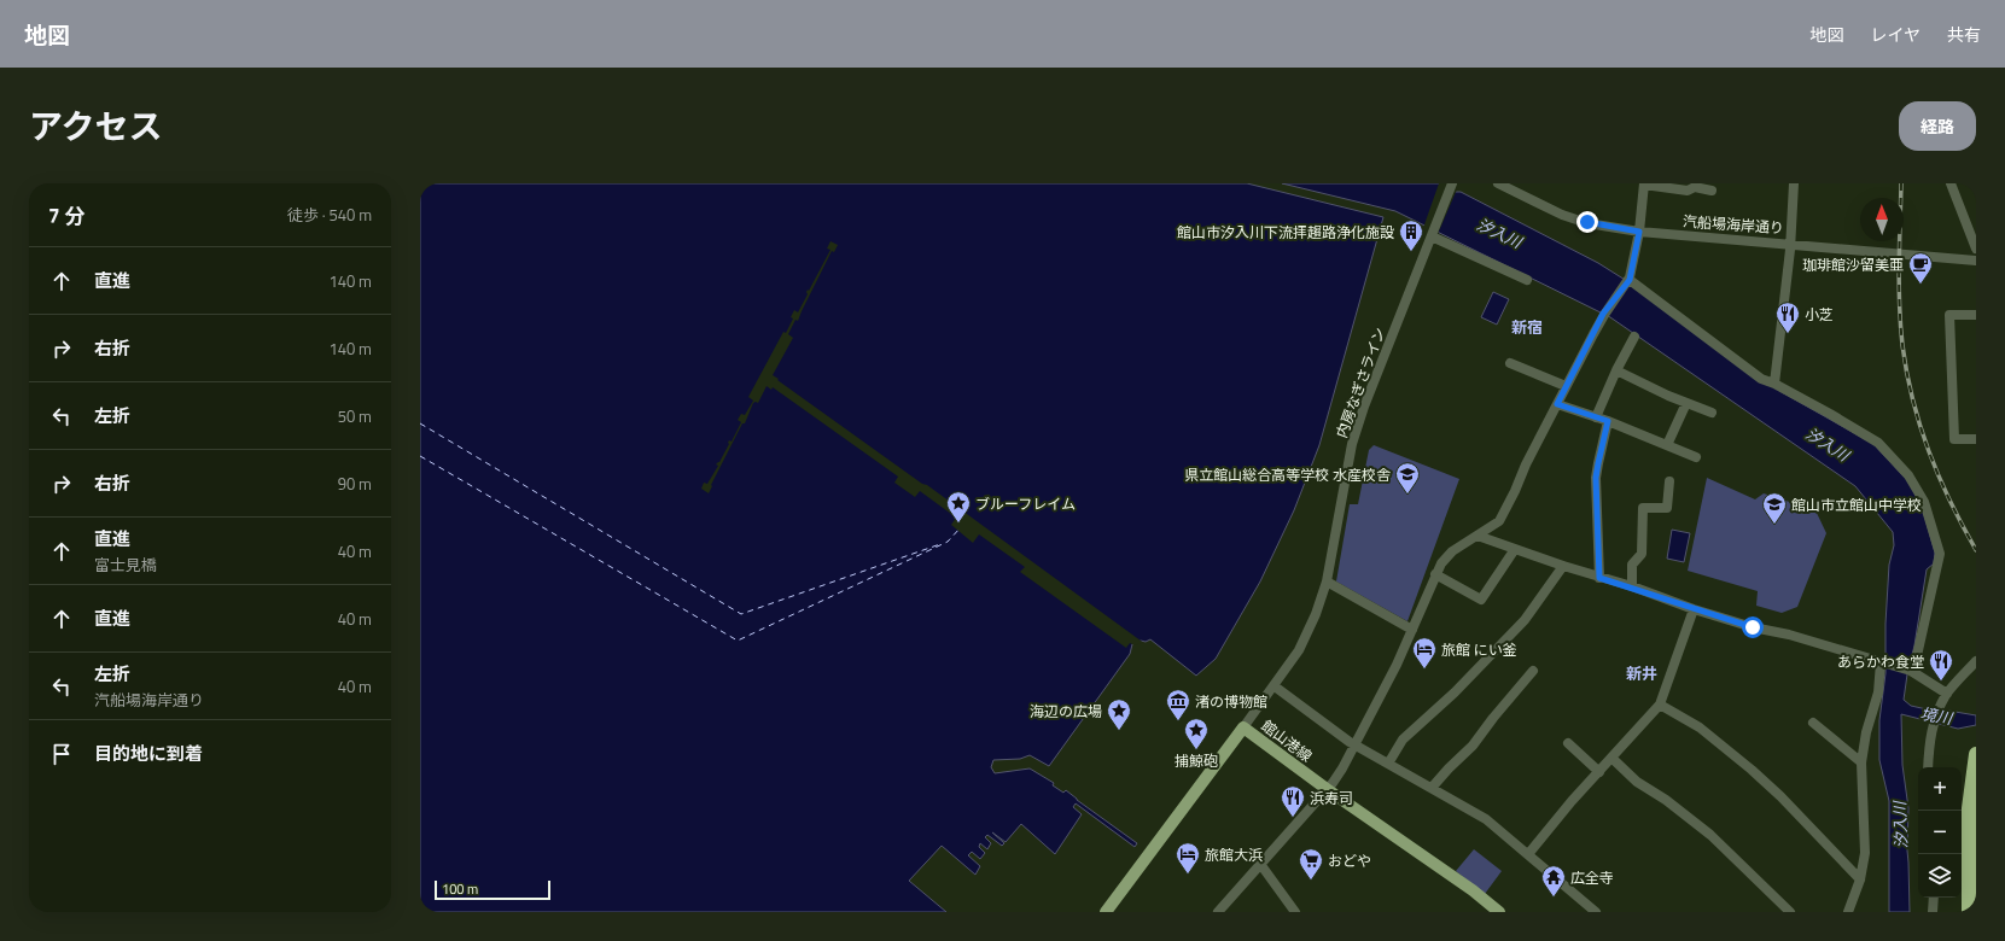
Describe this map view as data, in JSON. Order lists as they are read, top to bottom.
{
  "streets": {
    "main road": ["館山港線"],
    "street": ["汽船場海岸通り", "内房なぎさライン"]
  },
  "crossings": [
    ["内房なぎさライン", "館山港線"]
  ],
  "districts": ["新宿", "新井"],
  "water": ["汐入川", "境川"],
  "places": {
    "building": ["館山市汐入川下流拝趨路浄化施設"],
    "cafe": ["珈琲館沙留美亜"],
    "restaurant": ["小芝", "あらかわ食堂", "浜寿司"],
    "school or university": ["県立館山総合高等学校 水産校舎", "館山市立館山中学校"],
    "place": ["ブルーフレイム", "海辺の広場", "捕鯨砲"],
    "hotel": ["旅館 にい釜", "旅館大浜"],
    "museum": ["渚の博物館"],
    "supermarket": ["おどや"],
    "temple": ["広全寺"]
  },
  "scale_bar": "100 m",
  "north": "top",
  "page": {
    "header": "地図",
    "nav": ["地図", "レイヤ", "共有"],
    "title": "アクセス",
    "buttons": "経路",
    "heading": ["7 分", "徒歩 · 540 m"],
    "list": [
      ["直進", "140 m"],
      ["右折", "140 m"],
      ["左折", "50 m"],
      ["右折", "90 m"],
      ["直進", "富士見橋", "40 m"],
      ["直進", "40 m"],
      ["左折", "汽船場海岸通り", "40 m"],
      "目的地に到着"
    ],
    "map_buttons": ["+", "−"],
    "scale": "100 m"
  }
}
